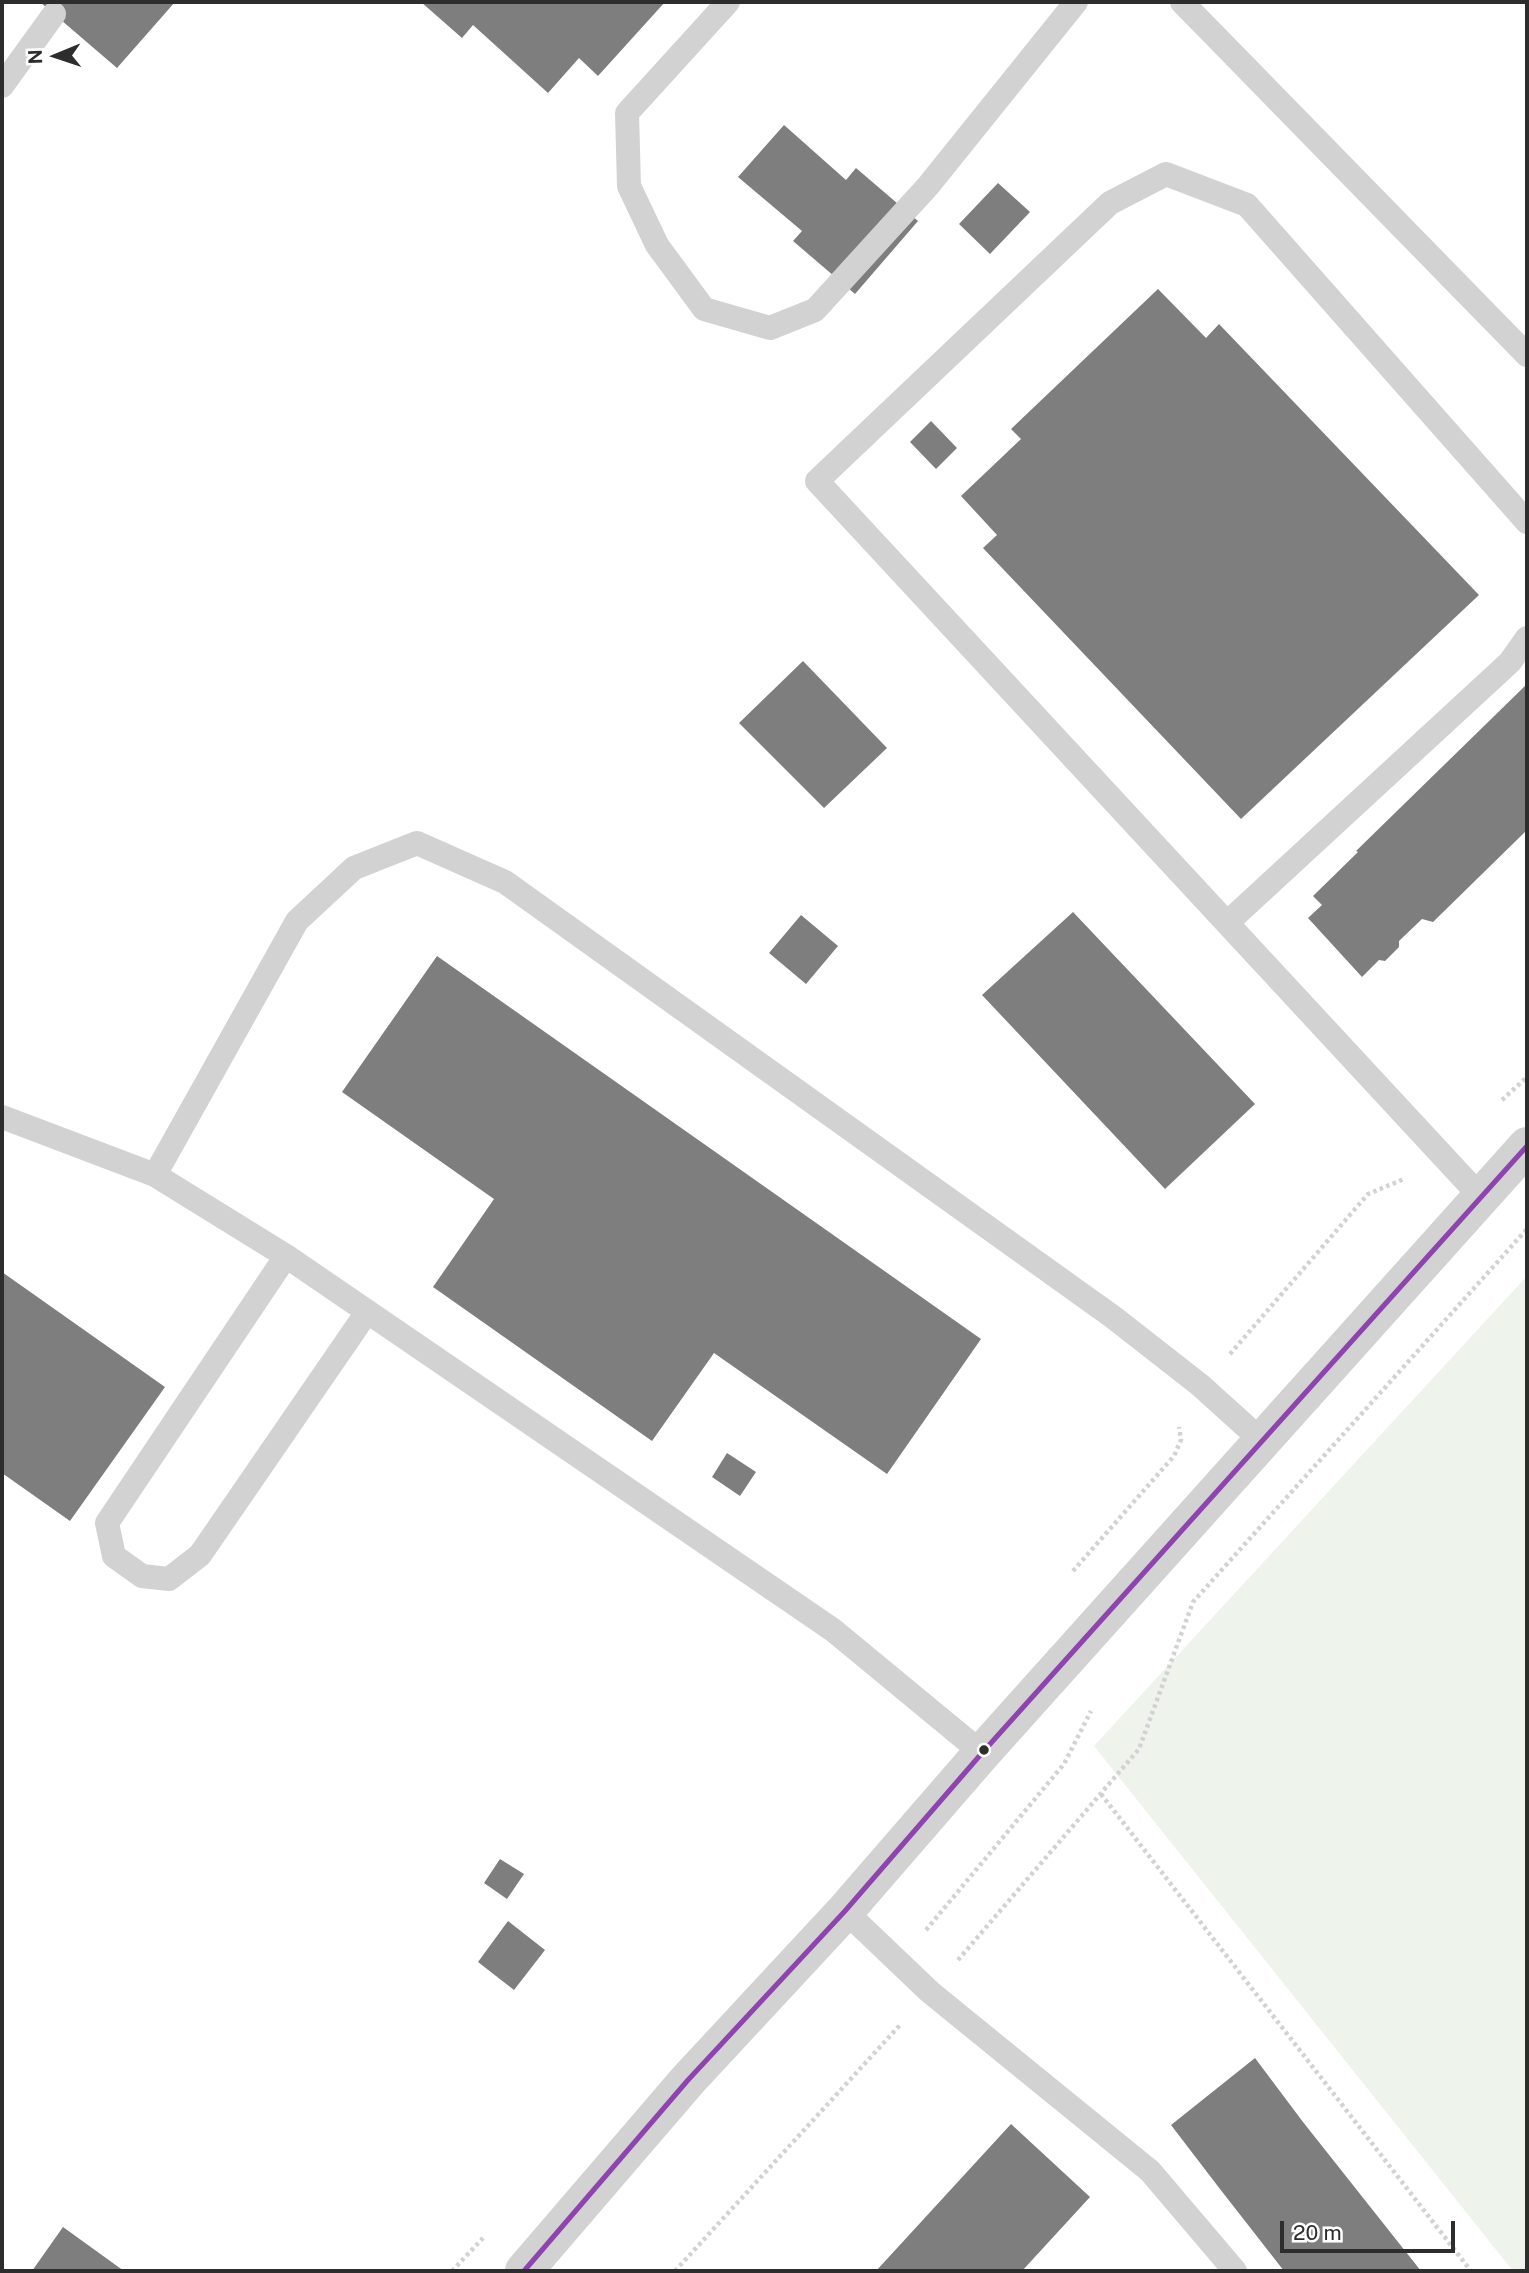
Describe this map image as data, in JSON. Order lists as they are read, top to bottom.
{
  "scale_bar": "20 m",
  "north": "left"
}
